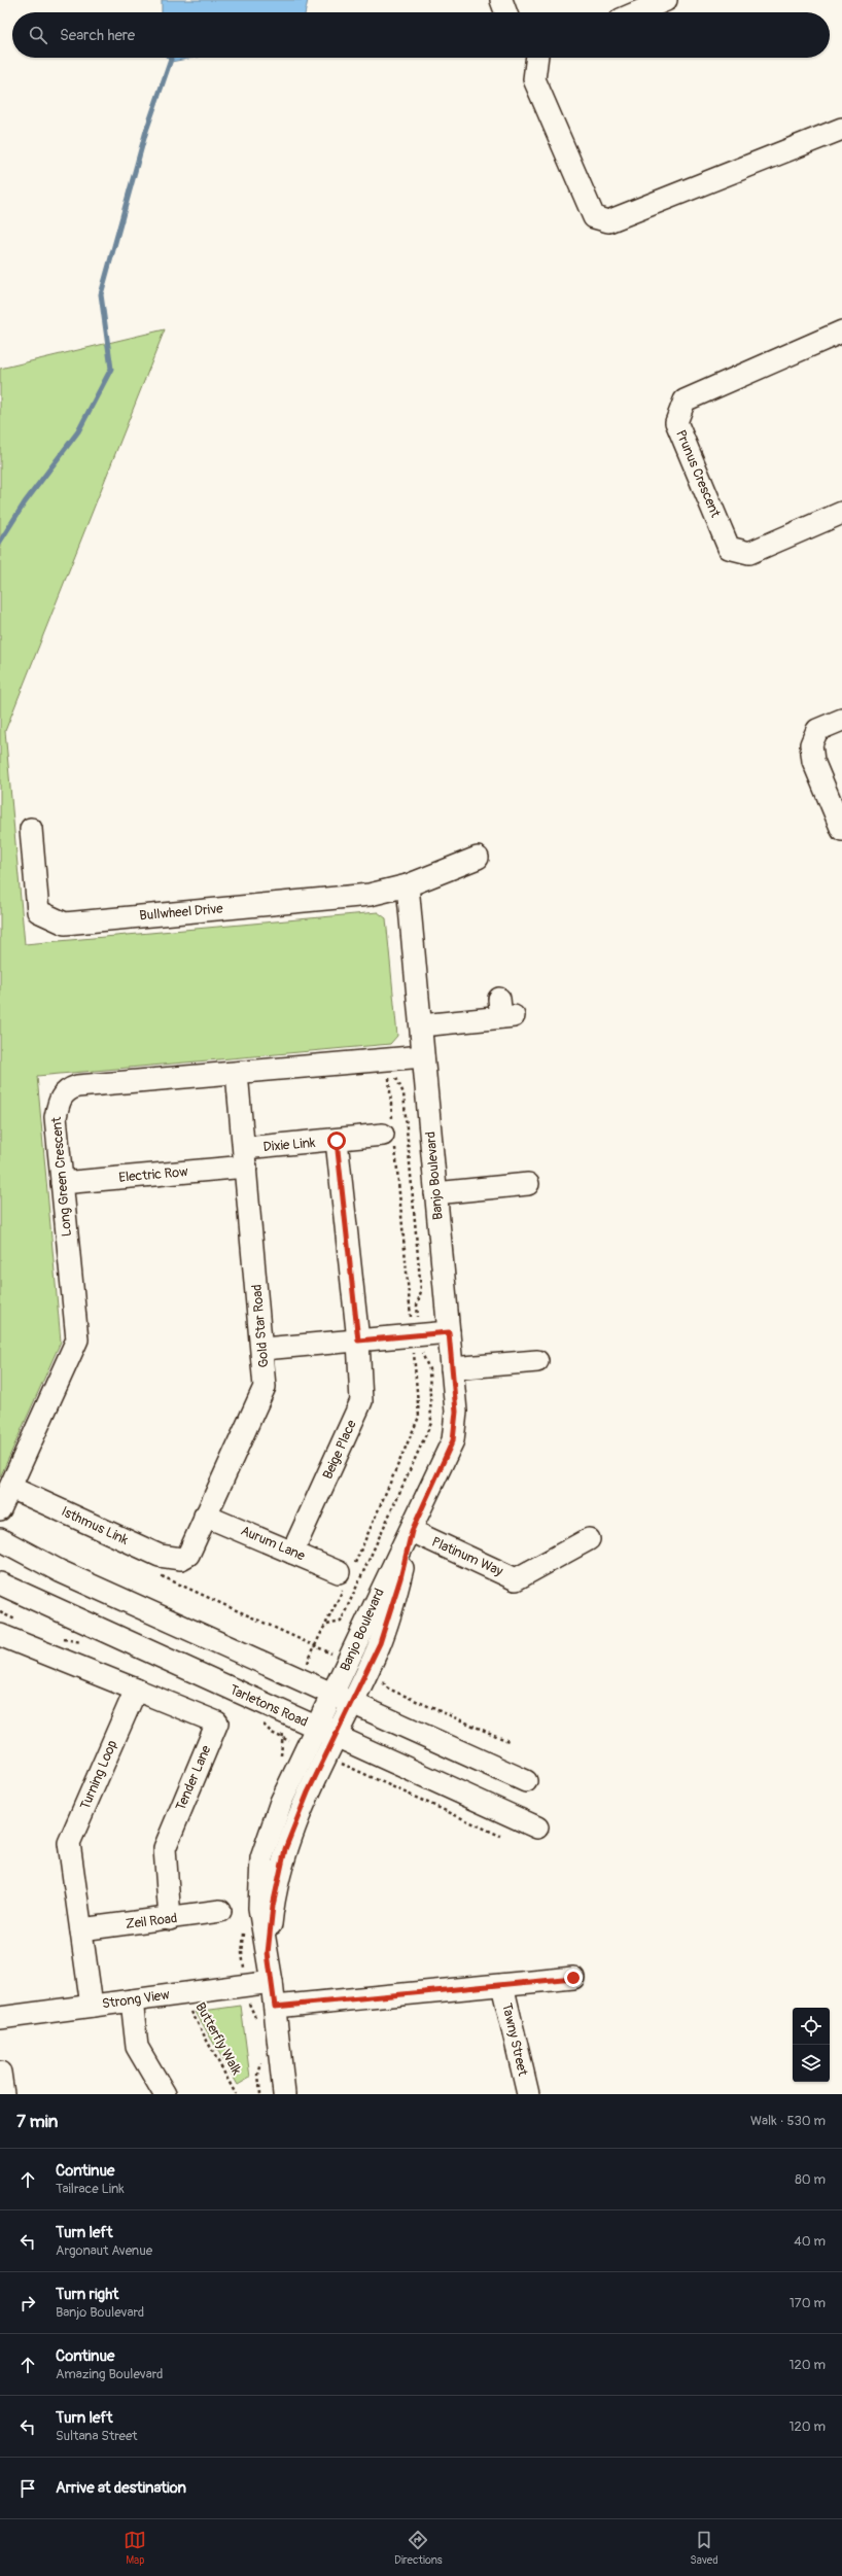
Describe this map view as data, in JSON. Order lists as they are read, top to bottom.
{
  "streets": {
    "street": [
      "Prunus Crescent",
      "Bullwheel Drive",
      "Dixie Link",
      "Electric Row",
      "Banjo Boulevard",
      "Long Green Crescent",
      "Gold Star Road",
      "Beige Place",
      "Isthmus Link",
      "Aurum Lane",
      "Platinum Way",
      "Tarletons Road",
      "Turning Loop",
      "Tender Lane",
      "Zeil Road",
      "Strong View",
      "Tawny Street"
    ],
    "path": ["Butterfly Walk"]
  },
  "crossings": [
    ["Bullwheel Drive", "Banjo Boulevard"],
    ["Dixie Link", "Electric Row"],
    ["Dixie Link", "Gold Star Road"],
    ["Dixie Link", "Beige Place"],
    ["Electric Row", "Long Green Crescent"],
    ["Electric Row", "Gold Star Road"],
    ["Banjo Boulevard", "Long Green Crescent"],
    ["Banjo Boulevard", "Platinum Way"],
    ["Long Green Crescent", "Gold Star Road"],
    ["Long Green Crescent", "Isthmus Link"],
    ["Gold Star Road", "Isthmus Link"],
    ["Gold Star Road", "Aurum Lane"],
    ["Beige Place", "Aurum Lane"],
    ["Turning Loop", "Tender Lane"],
    ["Turning Loop", "Zeil Road"],
    ["Turning Loop", "Strong View"],
    ["Tender Lane", "Zeil Road"],
    ["Strong View", "Butterfly Walk"]
  ],
  "page": {
    "search": "Search here",
    "heading": ["7 min", "Walk · 530 m"],
    "list": [
      ["Continue", "Tailrace Link", "80 m"],
      ["Turn left", "Argonaut Avenue", "40 m"],
      ["Turn right", "Banjo Boulevard", "170 m"],
      ["Continue", "Amazing Boulevard", "120 m"],
      ["Turn left", "Sultana Street", "120 m"],
      "Arrive at destination"
    ],
    "nav": ["Map", "Directions", "Saved"]
  }
}
